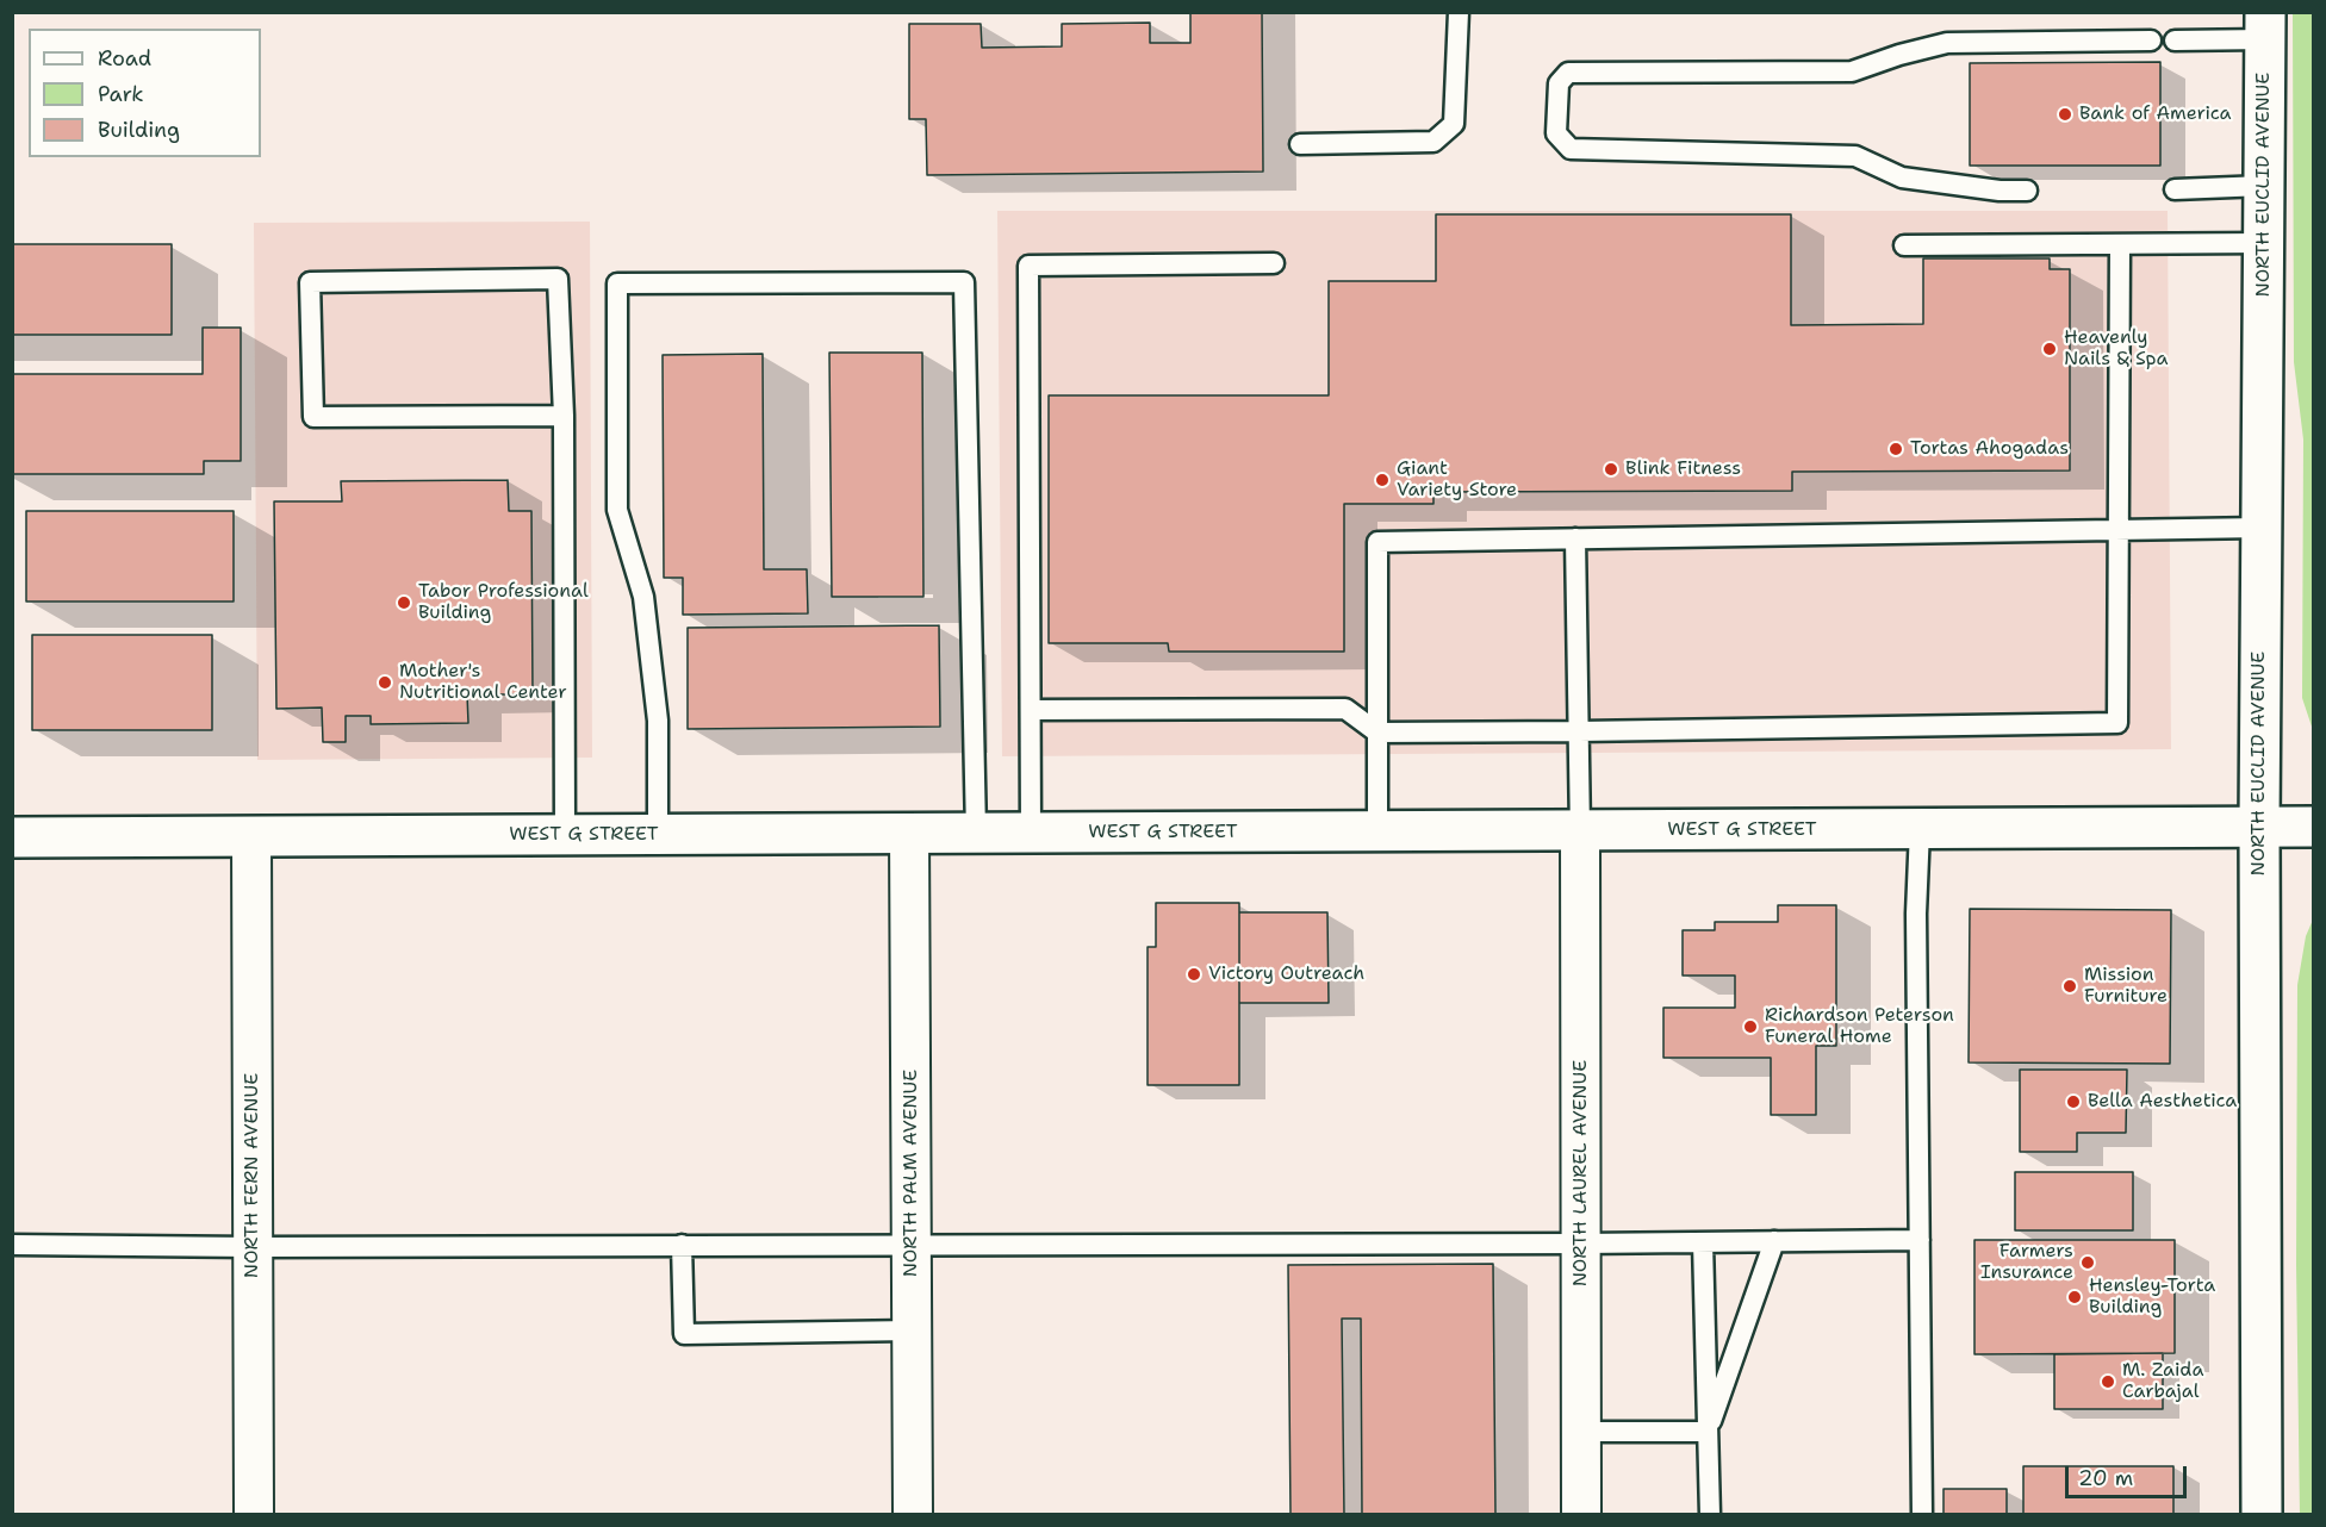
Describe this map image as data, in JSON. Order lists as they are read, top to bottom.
{
  "streets": {
    "street": [
      "NORTH EUCLID AVENUE",
      "WEST G STREET",
      "NORTH PALM AVENUE",
      "NORTH LAUREL AVENUE",
      "NORTH FERN AVENUE"
    ]
  },
  "crossings": [
    ["NORTH EUCLID AVENUE", "WEST G STREET"],
    ["WEST G STREET", "NORTH PALM AVENUE"],
    ["WEST G STREET", "NORTH LAUREL AVENUE"],
    ["WEST G STREET", "NORTH FERN AVENUE"]
  ],
  "places": [
    "Bank of America",
    "Heavenly Nails & Spa",
    "Tortas Ahogadas",
    "Blink Fitness",
    "Giant Variety Store",
    "Tabor Professional Building",
    "Mother's Nutritional Center",
    "Victory Outreach",
    "Mission Furniture",
    "Richardson Peterson Funeral Home",
    "Bella Aesthetica",
    "Farmers Insurance",
    "Hensley-Torta Building",
    "M. Zaida Carbajal"
  ],
  "legend": ["Road", "Park", "Building"],
  "scale_bar": "20 m"
}
